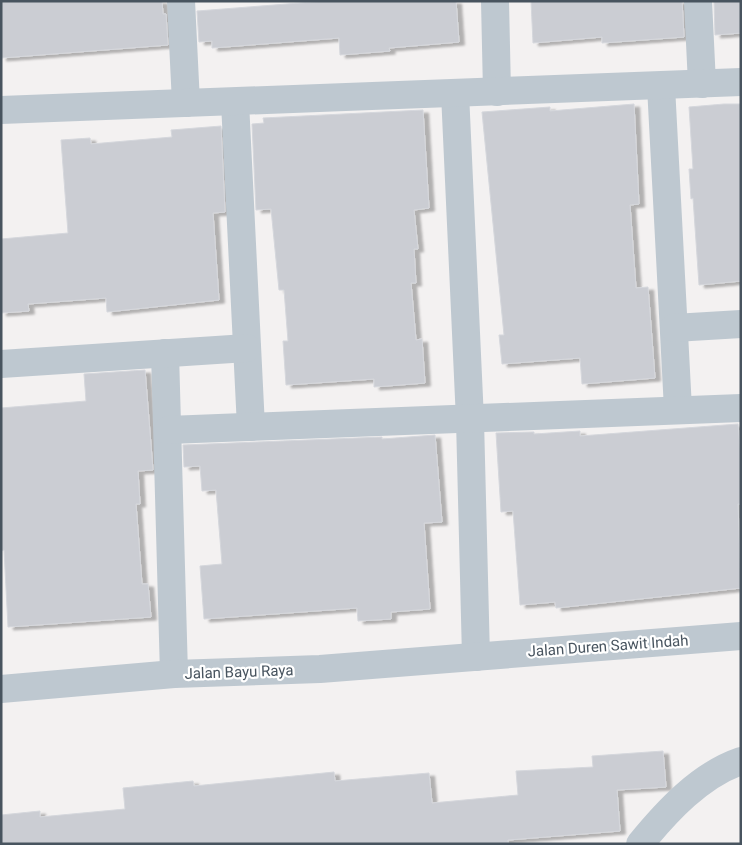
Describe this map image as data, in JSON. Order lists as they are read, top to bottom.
{
  "streets": {
    "street": ["Jalan Duren Sawit Indah", "Jalan Bayu Raya"]
  },
  "crossings": [
    ["Jalan Duren Sawit Indah", "Jalan Bayu Raya"]
  ]
}
